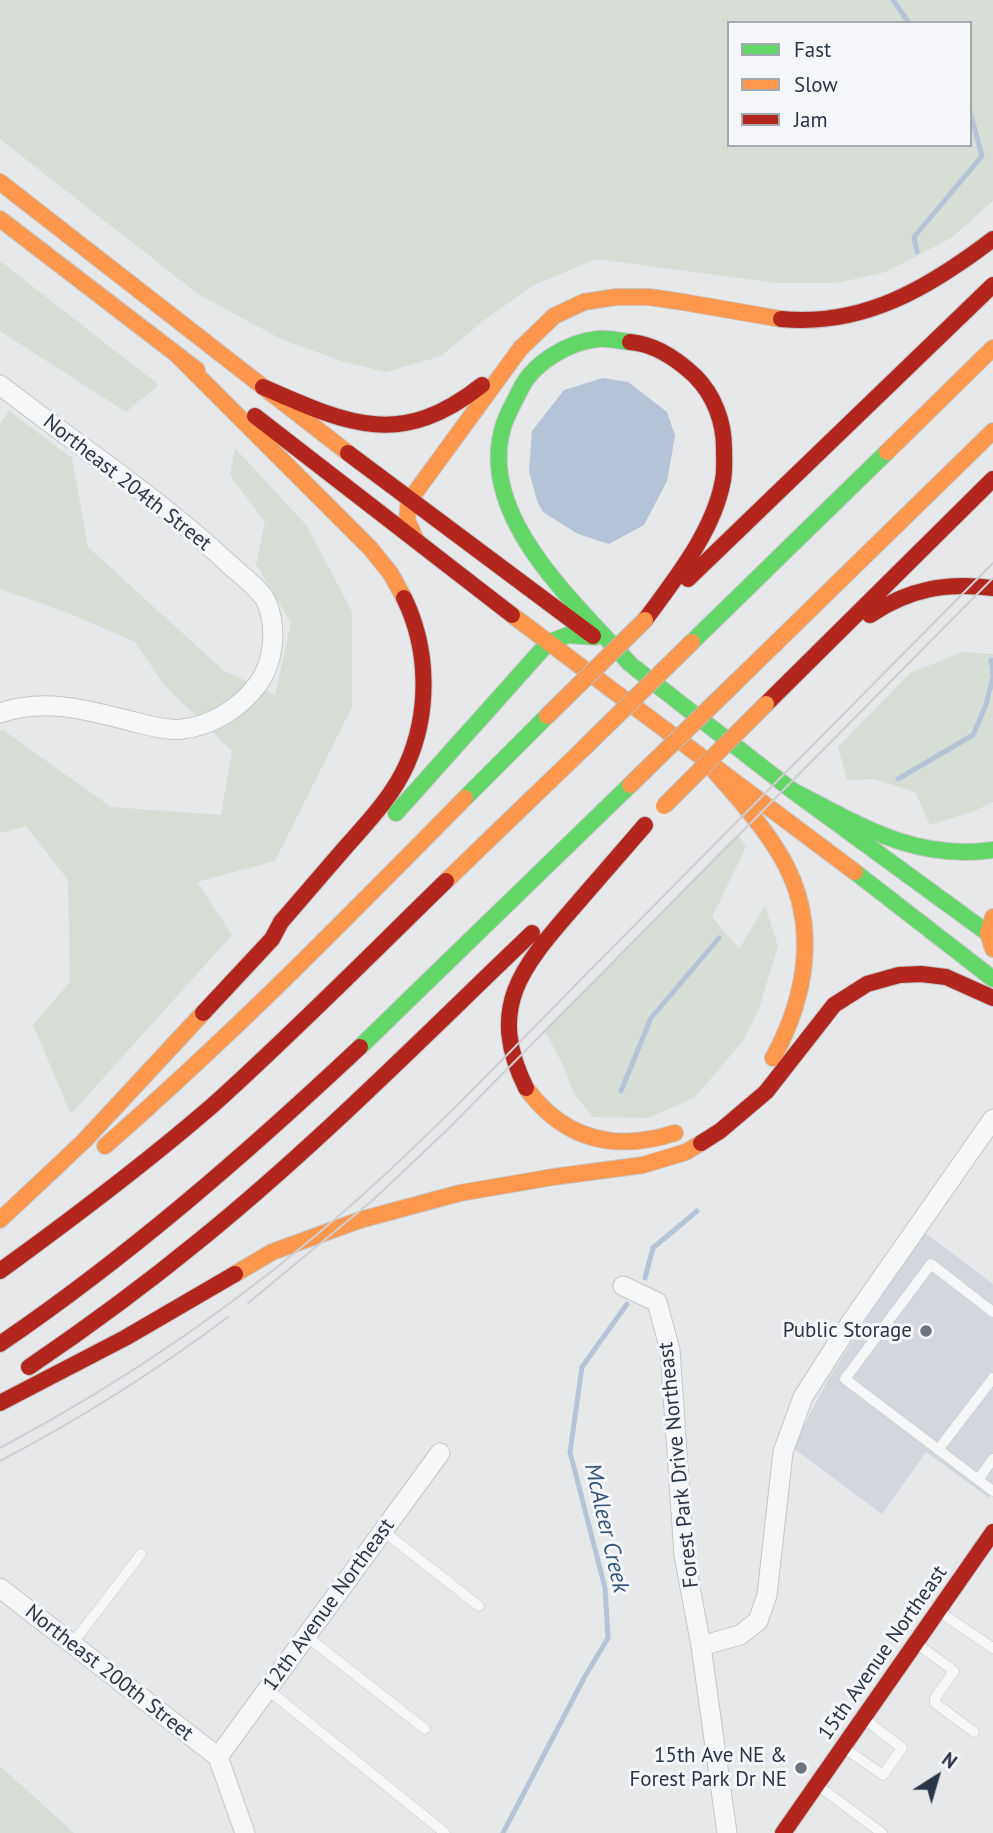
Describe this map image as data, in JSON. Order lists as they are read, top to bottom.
{
  "streets": {
    "main road": ["15th Avenue Northeast"],
    "street": [
      "Northeast 204th Street",
      "Forest Park Drive Northeast",
      "12th Avenue Northeast",
      "Northeast 200th Street"
    ]
  },
  "crossings": [
    ["12th Avenue Northeast", "Northeast 200th Street"]
  ],
  "water": ["McAleer Creek"],
  "places": ["Public Storage", "15th Ave NE & Forest Park Dr NE"],
  "legend": ["Fast", "Slow", "Jam"],
  "north": "top right"
}
